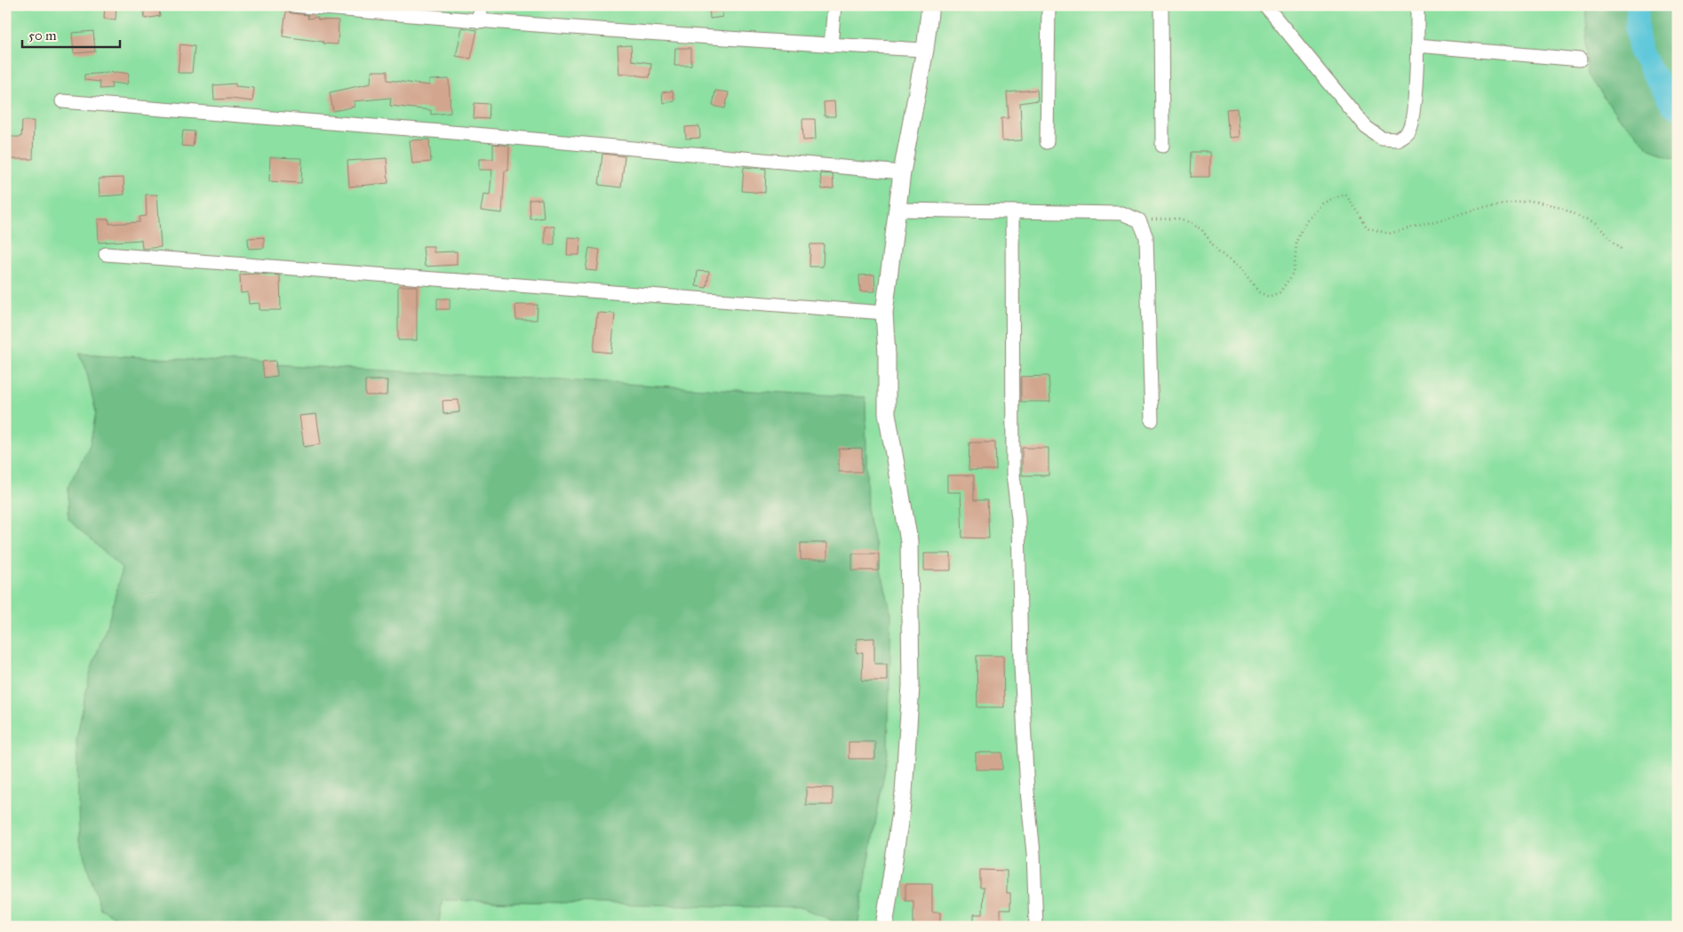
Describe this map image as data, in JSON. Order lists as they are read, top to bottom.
{
  "scale_bar": "50 m"
}
